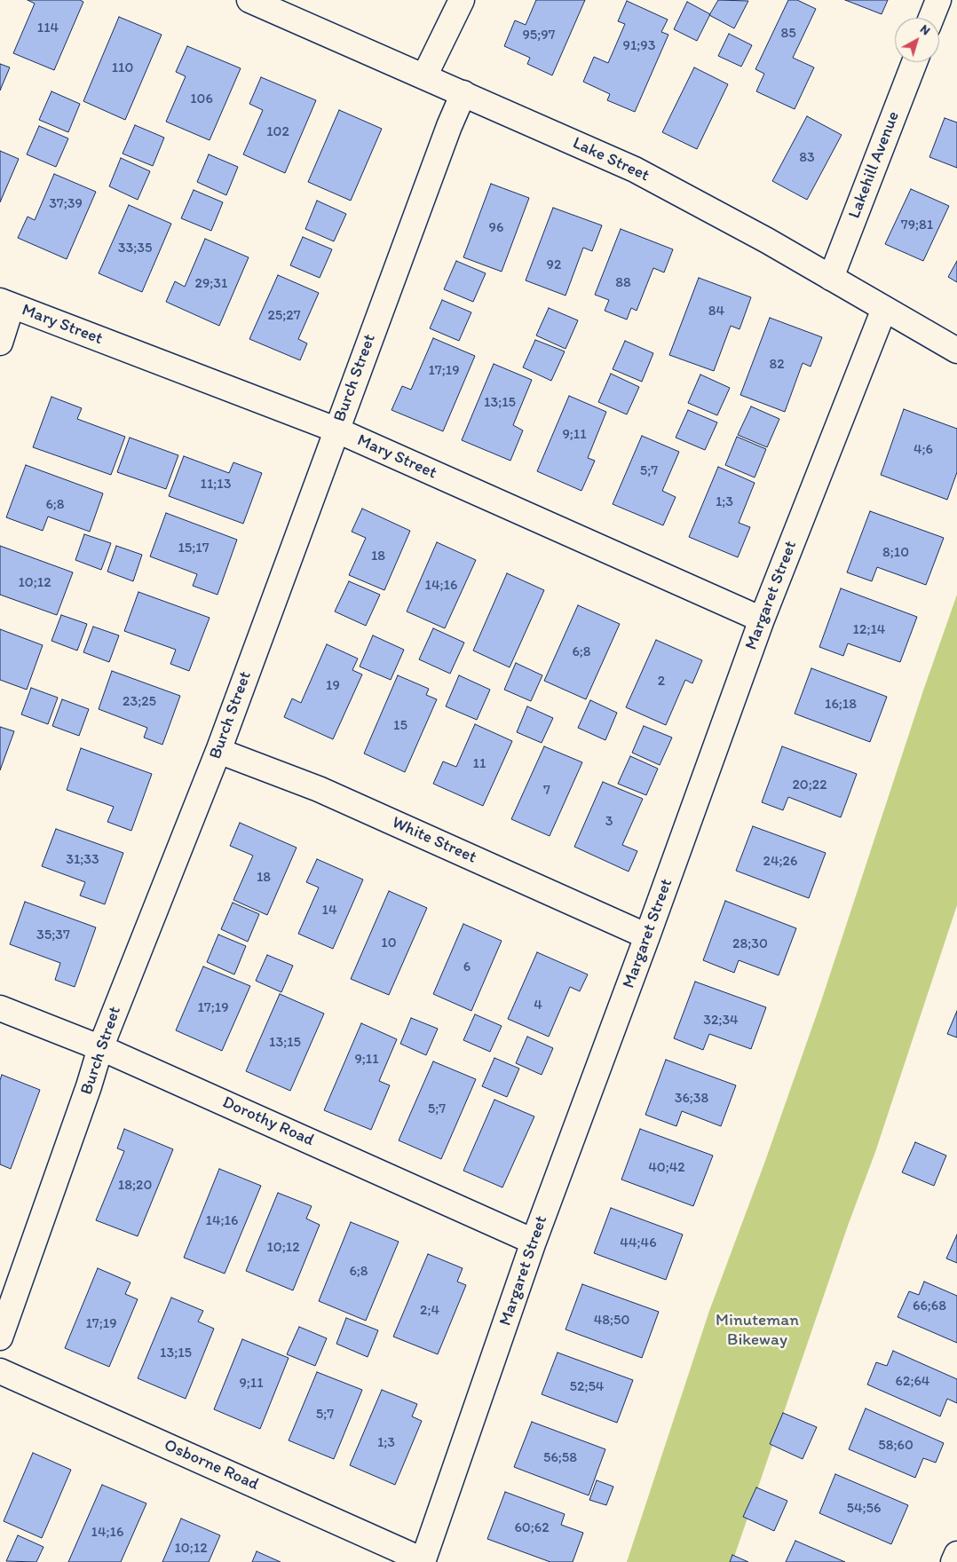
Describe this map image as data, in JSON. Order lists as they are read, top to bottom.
{
  "streets": {
    "street": [
      "Lake Street",
      "Lakehill Avenue",
      "Mary Street",
      "Burch Street",
      "Margaret Street",
      "White Street",
      "Dorothy Road",
      "Osborne Road"
    ]
  },
  "crossings": [
    ["Lake Street", "Lakehill Avenue"],
    ["Lake Street", "Burch Street"],
    ["Lake Street", "Margaret Street"],
    ["Mary Street", "Burch Street"],
    ["Mary Street", "Margaret Street"],
    ["Burch Street", "White Street"],
    ["Burch Street", "Dorothy Road"],
    ["Margaret Street", "White Street"],
    ["Margaret Street", "Dorothy Road"],
    ["Margaret Street", "Osborne Road"]
  ],
  "parks": ["Minuteman Bikeway"],
  "house_numbers": [
    "114",
    "85",
    "95;97",
    "91;93",
    "110",
    "106",
    "102",
    "83",
    "37;39",
    "79;81",
    "96",
    "33;35",
    "92",
    "88",
    "29;31",
    "84",
    "25;27",
    "82",
    "17;19",
    "13;15",
    "9;11",
    "4;6",
    "5;7",
    "11;13",
    "1;3",
    "6;8",
    "15;17",
    "8;10",
    "18",
    "10;12",
    "14;16",
    "12;14",
    "6;8",
    "2",
    "19",
    "23;25",
    "16;18",
    "15",
    "11",
    "20;22",
    "7",
    "3",
    "31;33",
    "24;26",
    "18",
    "14",
    "35;37",
    "10",
    "28;30",
    "6",
    "4",
    "17;19",
    "32;34",
    "13;15",
    "9;11",
    "36;38",
    "5;7",
    "40;42",
    "18;20",
    "14;16",
    "44;46",
    "10;12",
    "6;8",
    "66;68",
    "2;4",
    "48;50",
    "17;19",
    "13;15",
    "62;64",
    "9;11",
    "52;54",
    "5;7",
    "1;3",
    "58;60",
    "56;58",
    "54;56",
    "60;62",
    "14;16",
    "10;12"
  ],
  "north": "top right"
}
